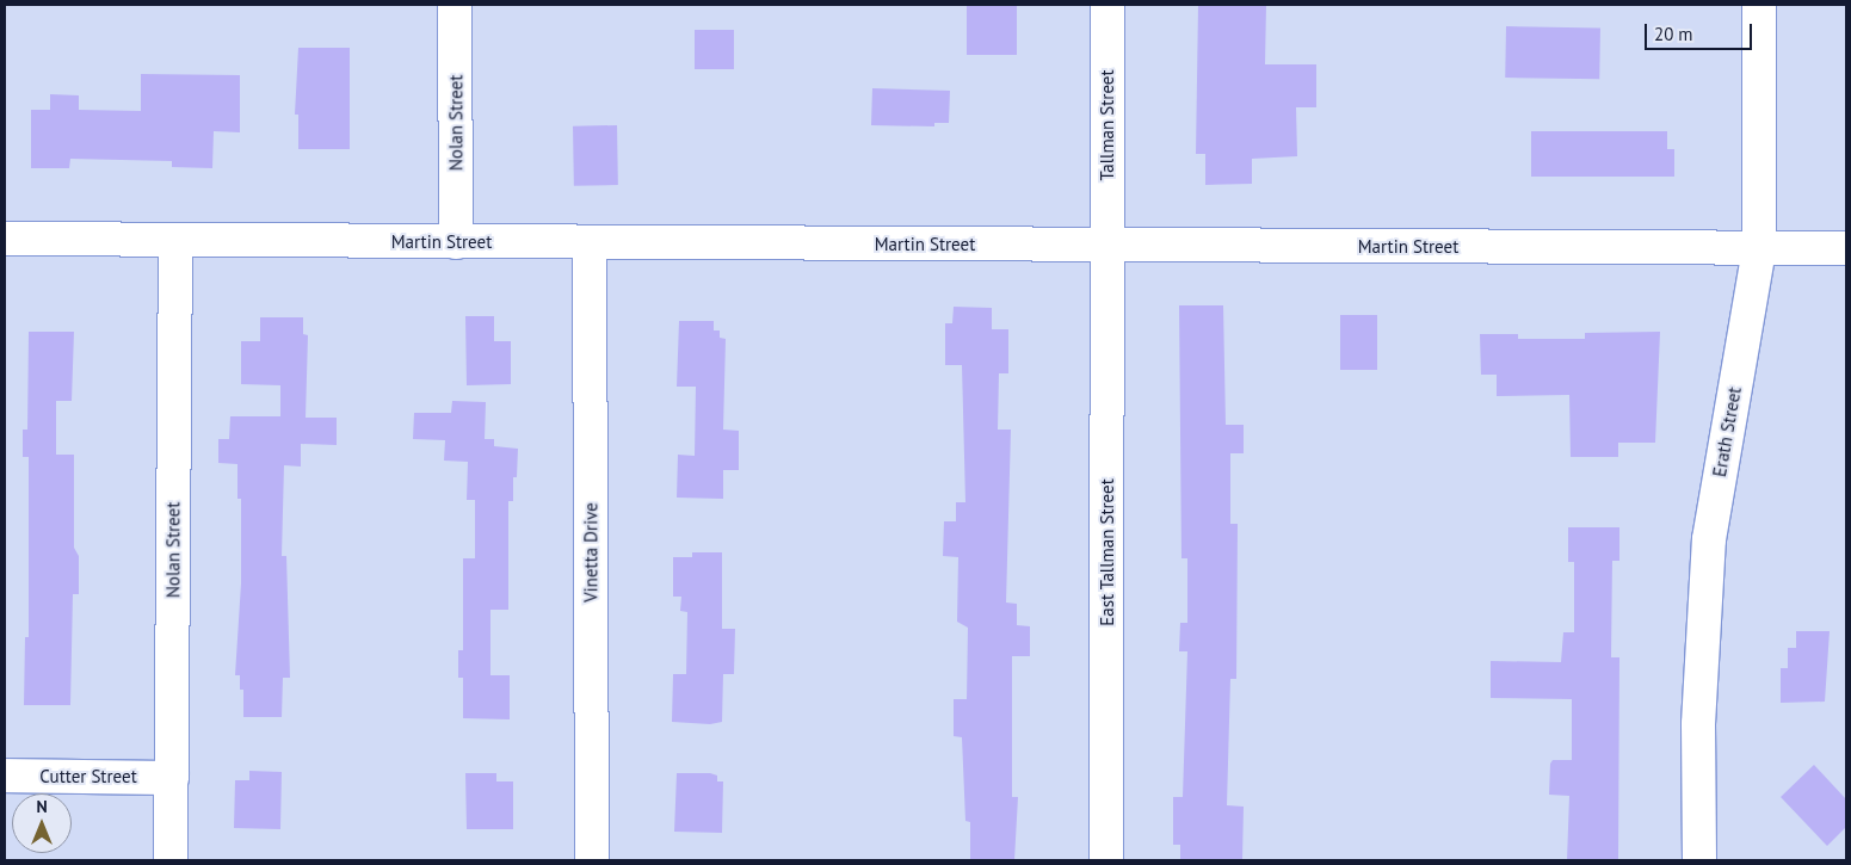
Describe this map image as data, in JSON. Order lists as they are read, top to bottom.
{
  "streets": {
    "street": [
      "Nolan Street",
      "Tallman Street",
      "Martin Street",
      "Erath Street",
      "Vinetta Drive",
      "East Tallman Street",
      "Cutter Street"
    ]
  },
  "crossings": [
    ["Nolan Street", "Martin Street"],
    ["Nolan Street", "Cutter Street"],
    ["Tallman Street", "Martin Street"],
    ["Tallman Street", "East Tallman Street"],
    ["Martin Street", "Erath Street"],
    ["Martin Street", "Vinetta Drive"],
    ["Martin Street", "East Tallman Street"]
  ],
  "scale_bar": "20 m",
  "north": "top"
}
